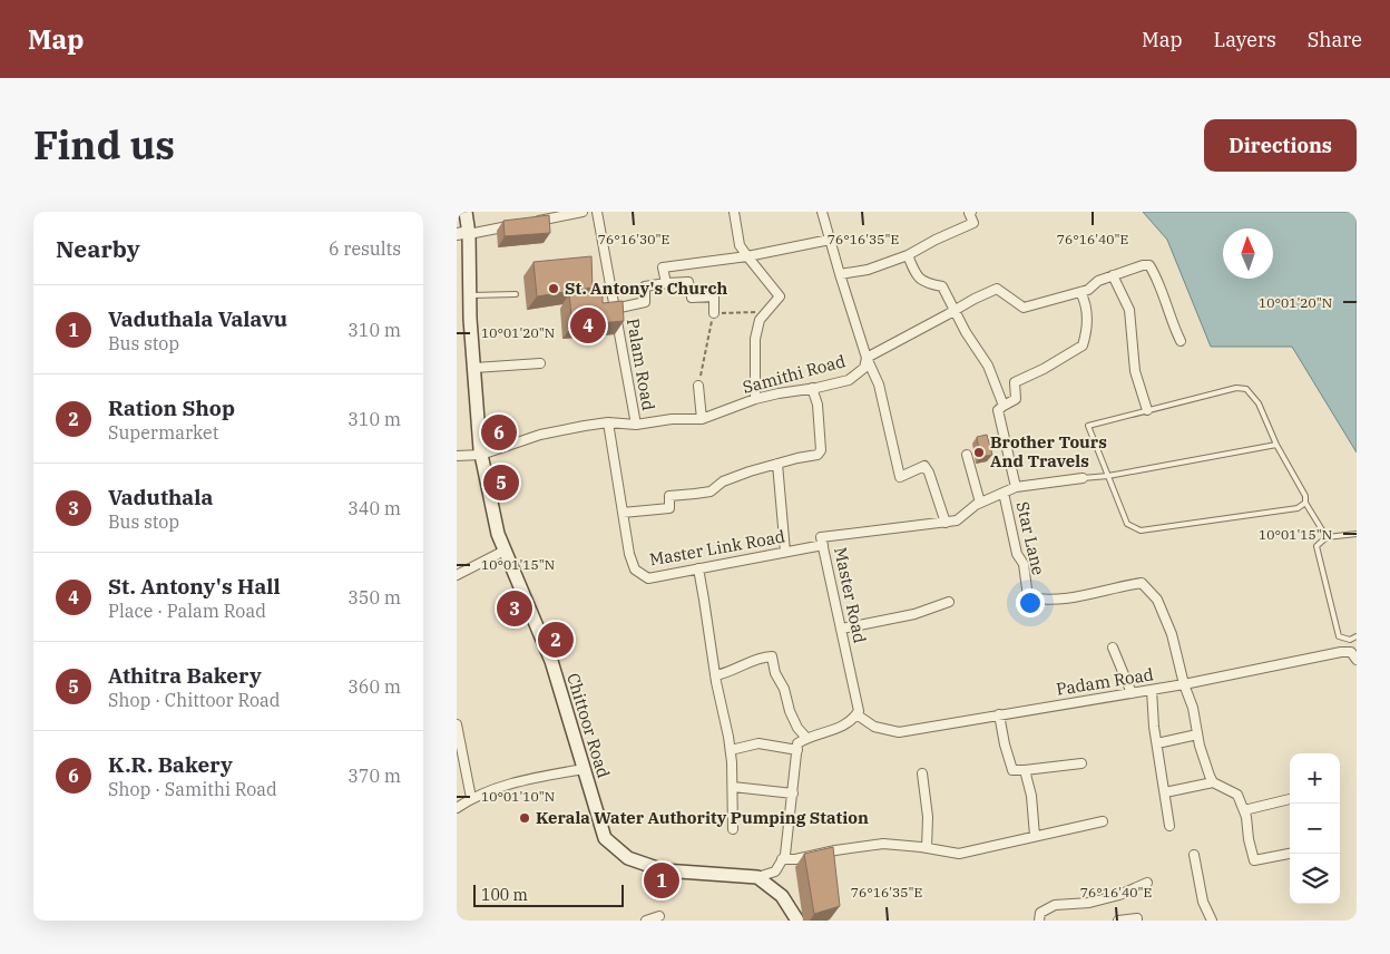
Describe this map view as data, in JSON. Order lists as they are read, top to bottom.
{
  "streets": {
    "main road": ["Chittoor Road"],
    "street": [
      "Palam Road",
      "Samithi Road",
      "Star Lane",
      "Master Link Road",
      "Master Road",
      "Padam Road"
    ]
  },
  "crossings": [
    ["Palam Road", "Samithi Road"],
    ["Samithi Road", "Master Link Road"],
    ["Samithi Road", "Chittoor Road"],
    ["Star Lane", "Master Road"],
    ["Star Lane", "Padam Road"],
    ["Master Link Road", "Master Road"],
    ["Master Road", "Padam Road"]
  ],
  "places": ["St. Antony's Church", "Brother Tours And Travels", "Kerala Water Authority Pumping Station"],
  "scale_bar": "100 m",
  "north": "top",
  "page": {
    "header": "Map",
    "nav": ["Map", "Layers", "Share"],
    "title": "Find us",
    "buttons": "Directions",
    "heading": ["Nearby", "6 results"],
    "list": [
      {
        "mark": "1",
        "name": "Vaduthala Valavu",
        "note": "Bus stop",
        "value": "310 m"
      },
      {
        "mark": "2",
        "name": "Ration Shop",
        "note": "Supermarket",
        "value": "310 m"
      },
      {
        "mark": "3",
        "name": "Vaduthala",
        "note": "Bus stop",
        "value": "340 m"
      },
      {
        "mark": "4",
        "name": "St. Antony's Hall",
        "note": "Place · Palam Road",
        "value": "350 m"
      },
      {
        "mark": "5",
        "name": "Athitra Bakery",
        "note": "Shop · Chittoor Road",
        "value": "360 m"
      },
      {
        "mark": "6",
        "name": "K.R. Bakery",
        "note": "Shop · Samithi Road",
        "value": "370 m"
      }
    ],
    "pins": [
      "4",
      "6",
      "5",
      "3",
      "2",
      "1"
    ],
    "map_buttons": ["+", "−"],
    "scale": "100 m"
  },
  "coordinates": [
    "76°16'30\"E",
    "76°16'35\"E",
    "76°16'40\"E",
    "10°01'20\"N",
    "10°01'15\"N",
    "10°01'10\"N"
  ]
}
